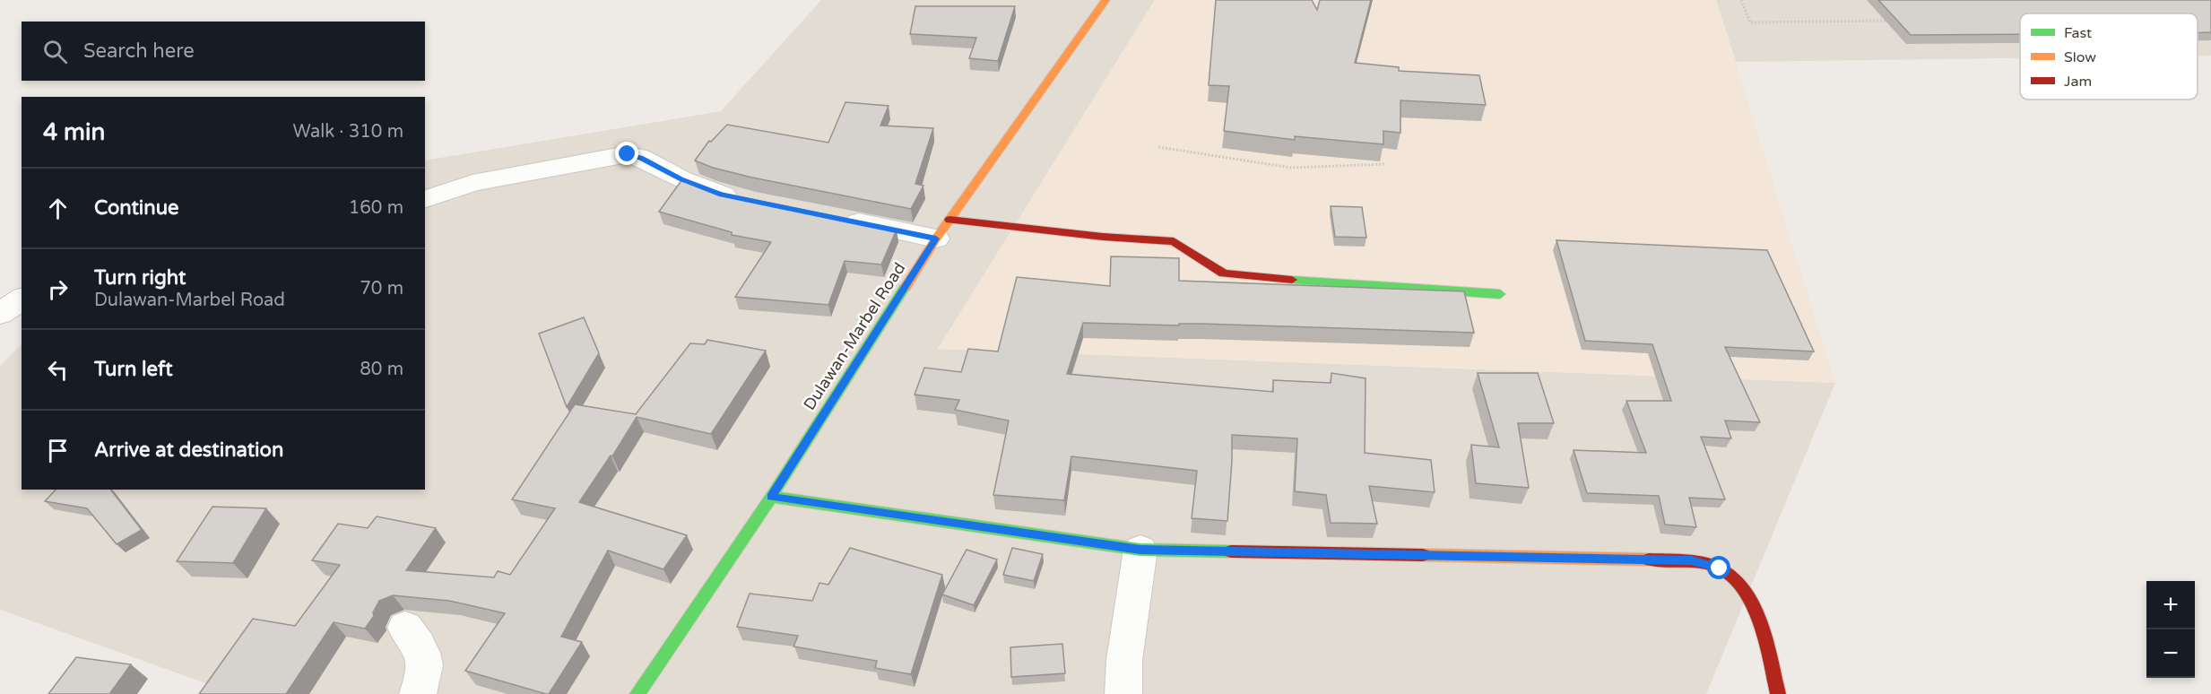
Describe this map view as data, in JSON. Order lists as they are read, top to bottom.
{
  "streets": {
    "street": ["Dulawan-Marbel Road"]
  },
  "legend": ["Fast", "Slow", "Jam"],
  "page": {
    "search": "Search here",
    "heading": ["4 min", "Walk · 310 m"],
    "list": [
      ["Continue", "160 m"],
      ["Turn right", "Dulawan-Marbel Road", "70 m"],
      ["Turn left", "80 m"],
      "Arrive at destination"
    ],
    "map_buttons": ["+", "−"]
  }
}
